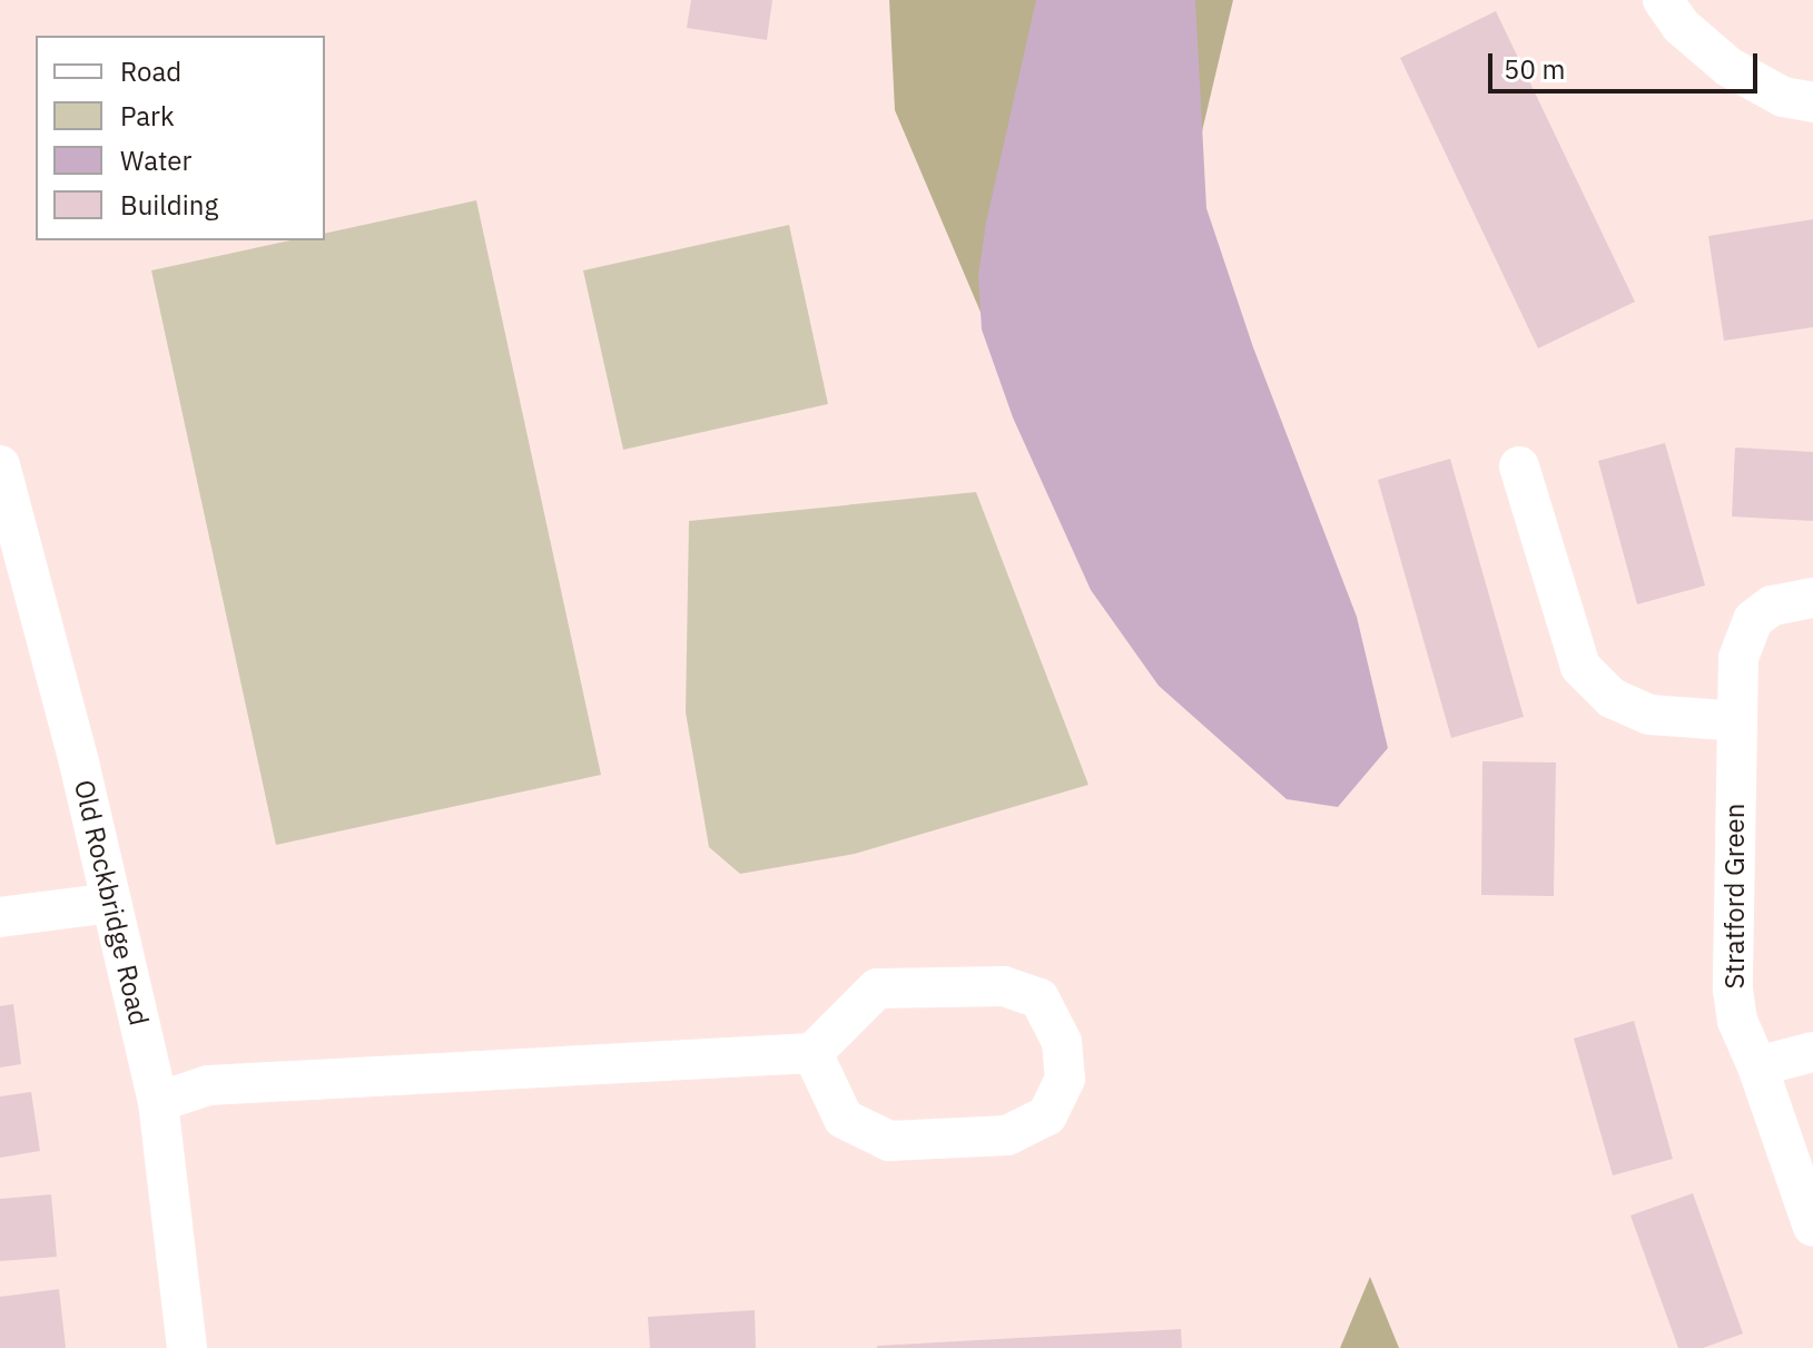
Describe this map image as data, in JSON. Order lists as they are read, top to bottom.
{
  "streets": {
    "street": ["Stratford Green", "Old Rockbridge Road"]
  },
  "legend": [
    "Road",
    "Park",
    "Water",
    "Building"
  ],
  "scale_bar": "50 m"
}
